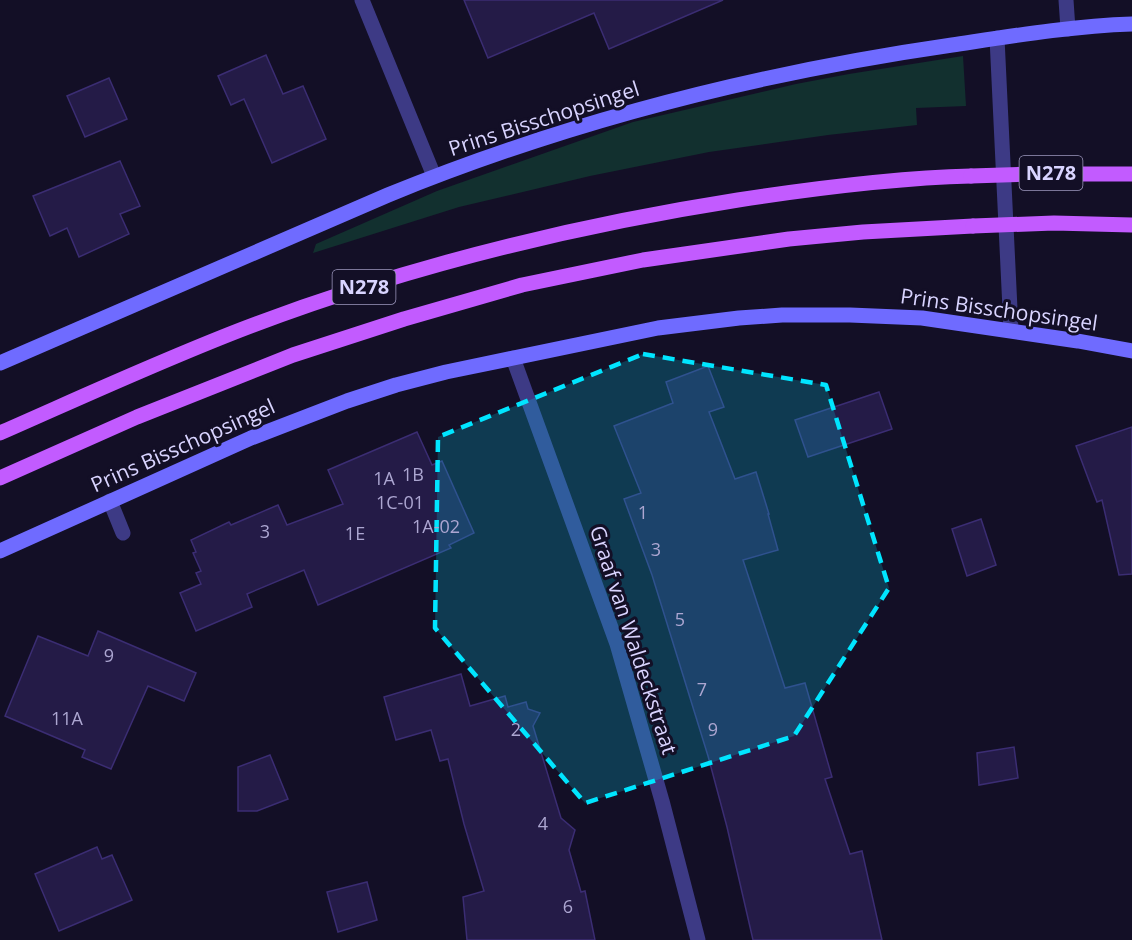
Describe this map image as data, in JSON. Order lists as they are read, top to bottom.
{
  "streets": {
    "main road": ["Prins Bisschopsingel", "N278"],
    "street": ["Graaf van Waldeckstraat"]
  },
  "crossings": [
    ["Prins Bisschopsingel", "Graaf van Waldeckstraat"]
  ],
  "house_numbers": [
    "1B",
    "1A",
    "1C-01",
    "1",
    "1A-02",
    "3",
    "1E",
    "3",
    "5",
    "9",
    "7",
    "11A",
    "2",
    "9",
    "4",
    "6"
  ]
}
